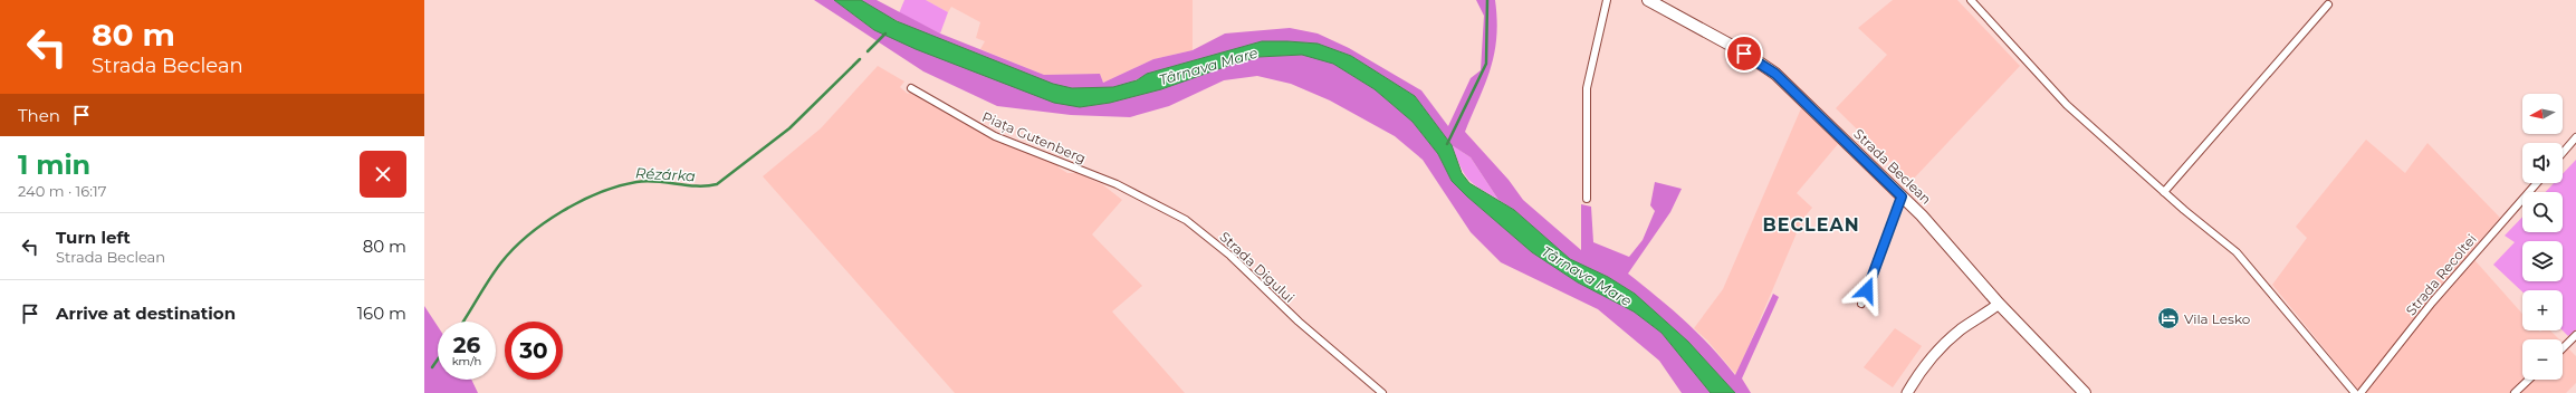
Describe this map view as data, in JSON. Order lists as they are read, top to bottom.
{
  "streets": {
    "main road": ["Strada Beclean"],
    "street": ["Piața Gutenberg", "Strada Digului", "Strada Recoltei"]
  },
  "crossings": [
    ["Piața Gutenberg", "Strada Digului"]
  ],
  "districts": ["BECLEAN"],
  "water": ["Târnava Mare", "Rézárka"],
  "places": {
    "hotel": ["Vila Lesko"]
  },
  "north": "left",
  "page": {
    "turn": ["80 m", "Strada Beclean"],
    "then": "Then",
    "map_buttons": ["+", "−"],
    "heading": ["1 min", "240 m · 16:17"],
    "list": [
      {
        "name": "Turn left",
        "note": "Strada Beclean",
        "value": "80 m"
      },
      {
        "name": "Arrive at destination",
        "value": "160 m"
      }
    ],
    "speed": "26 km/h",
    "limit": "30"
  }
}
